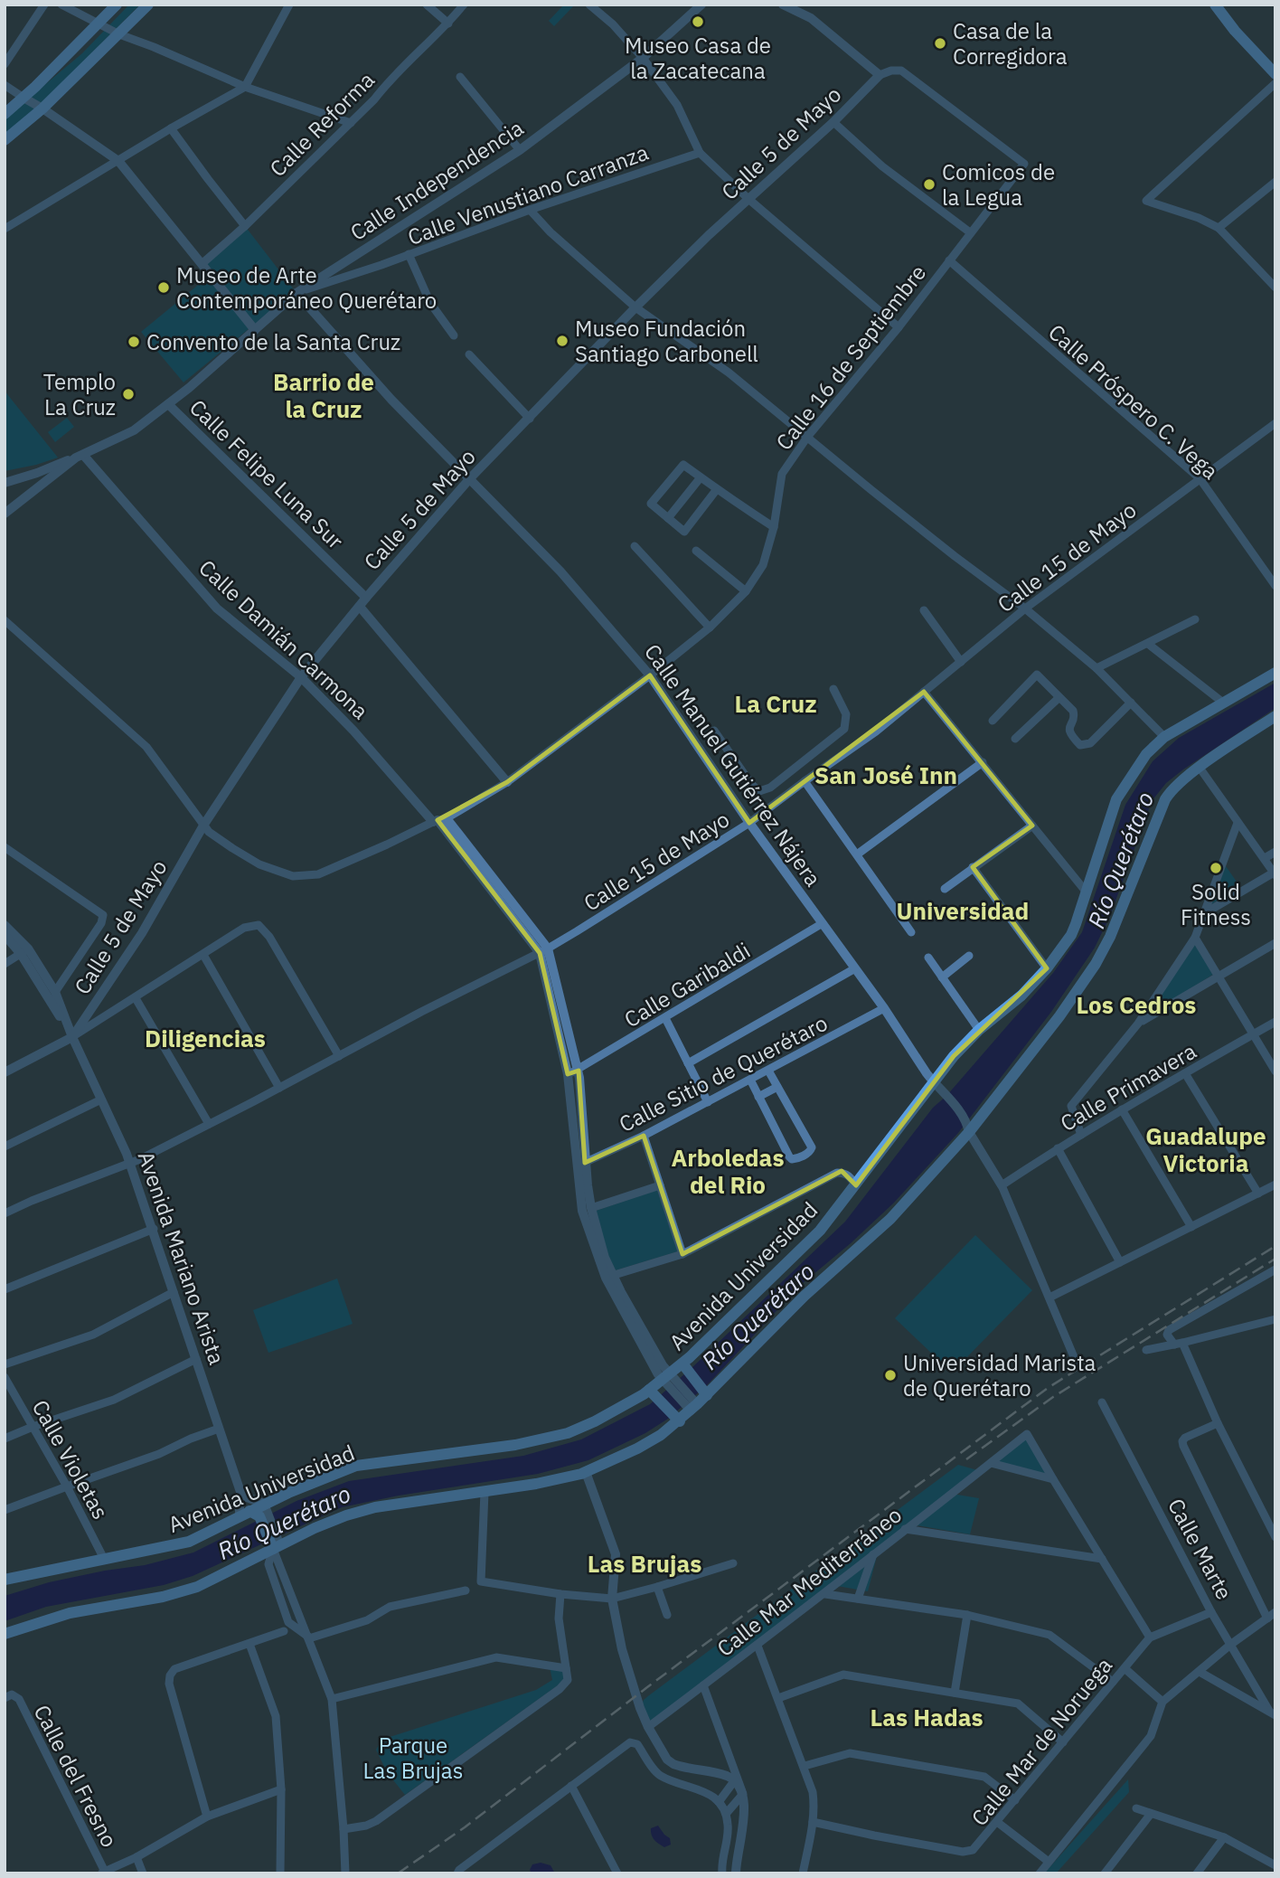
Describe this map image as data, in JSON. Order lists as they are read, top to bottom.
{
  "streets": {
    "main road": ["Avenida Universidad"],
    "street": [
      "Calle Reforma",
      "Calle 5 de Mayo",
      "Calle Independencia",
      "Calle Venustiano Carranza",
      "Calle 16 de Septiembre",
      "Calle Próspero C. Vega",
      "Calle Felipe Luna Sur",
      "Calle 15 de Mayo",
      "Calle Damián Carmona",
      "Calle Manuel Gutiérrez Nájera",
      "Calle Garibaldi",
      "Calle Sitio de Querétaro",
      "Calle Primavera",
      "Avenida Mariano Arista",
      "Calle Violetas",
      "Calle Marte",
      "Calle Mar Mediterráneo",
      "Calle Mar de Noruega",
      "Calle del Fresno"
    ]
  },
  "crossings": [
    ["Calle 5 de Mayo", "Calle 16 de Septiembre"],
    ["Calle 5 de Mayo", "Calle Felipe Luna Sur"],
    ["Calle 5 de Mayo", "Calle Damián Carmona"],
    ["Calle 5 de Mayo", "Calle Manuel Gutiérrez Nájera"],
    ["Calle 5 de Mayo", "Avenida Mariano Arista"],
    ["Calle Independencia", "Calle Venustiano Carranza"],
    ["Calle Independencia", "Calle Felipe Luna Sur"],
    ["Calle Independencia", "Calle Damián Carmona"],
    ["Calle Independencia", "Calle Manuel Gutiérrez Nájera"],
    ["Calle Venustiano Carranza", "Calle Manuel Gutiérrez Nájera"],
    ["Calle 16 de Septiembre", "Calle Próspero C. Vega"],
    ["Calle 16 de Septiembre", "Calle Damián Carmona"],
    ["Calle 16 de Septiembre", "Calle Manuel Gutiérrez Nájera"],
    ["Calle Próspero C. Vega", "Calle 15 de Mayo"],
    ["Calle 15 de Mayo", "Calle Damián Carmona"],
    ["Calle 15 de Mayo", "Calle Manuel Gutiérrez Nájera"],
    ["Calle 15 de Mayo", "Avenida Mariano Arista"],
    ["Calle Damián Carmona", "Calle Garibaldi"],
    ["Calle Damián Carmona", "Calle Sitio de Querétaro"],
    ["Calle Damián Carmona", "Avenida Universidad"],
    ["Calle Manuel Gutiérrez Nájera", "Calle Garibaldi"],
    ["Calle Manuel Gutiérrez Nájera", "Calle Sitio de Querétaro"],
    ["Calle Manuel Gutiérrez Nájera", "Avenida Universidad"],
    ["Avenida Mariano Arista", "Avenida Universidad"],
    ["Avenida Universidad", "Calle Violetas"],
    ["Calle Marte", "Calle Mar de Noruega"],
    ["Calle Mar Mediterráneo", "Calle Mar de Noruega"]
  ],
  "districts": [
    "Barrio de la Cruz",
    "La Cruz",
    "San José Inn",
    "Universidad",
    "Los Cedros",
    "Diligencias",
    "Guadalupe Victoria",
    "Arboledas del Rio",
    "Las Brujas",
    "Las Hadas"
  ],
  "water": ["Río Querétaro"],
  "parks": ["Parque Las Brujas"],
  "places": [
    "Museo Casa de la Zacatecana",
    "Casa de la Corregidora",
    "Comicos de la Legua",
    "Museo de Arte Contemporáneo Querétaro",
    "Museo Fundación Santiago Carbonell",
    "Convento de la Santa Cruz",
    "Templo La Cruz",
    "Solid Fitness",
    "Universidad Marista de Querétaro"
  ]
}
